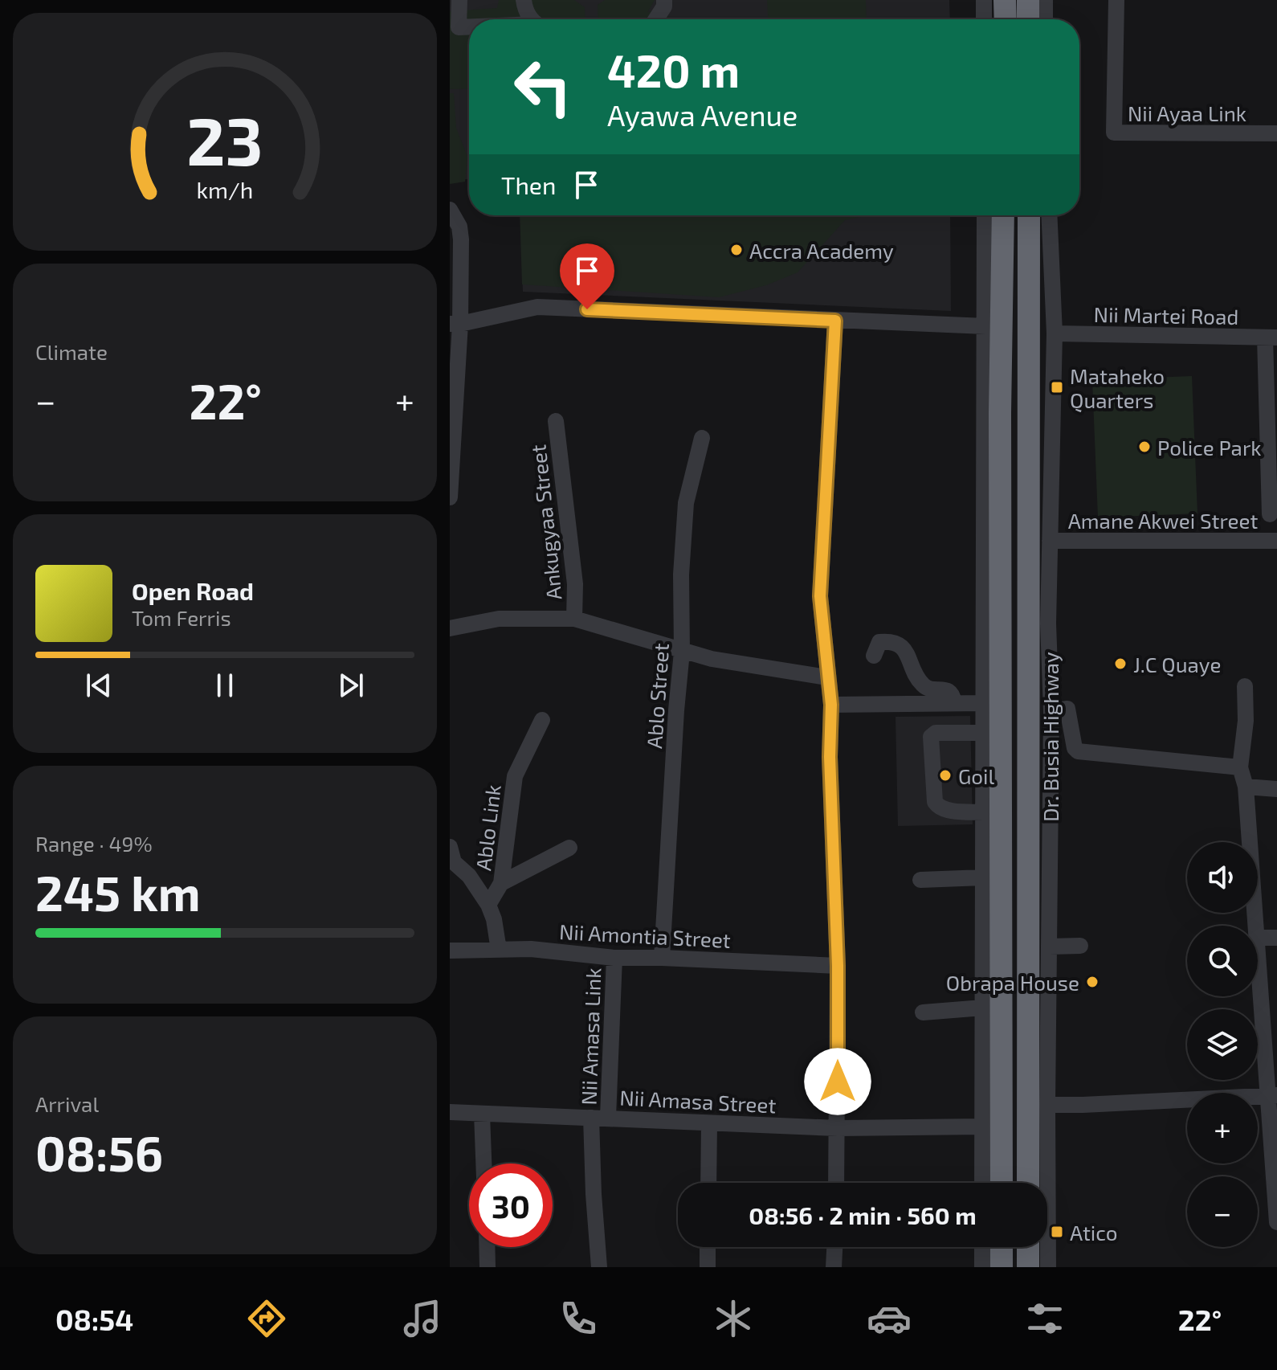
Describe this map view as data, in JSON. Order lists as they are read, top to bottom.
{
  "streets": {
    "highway": ["Dr. Busia Highway"],
    "street": [
      "Nii Ayaa Link",
      "Nii Martei Road",
      "Amane Akwei Street",
      "Ankugyaa Street",
      "Ablo Street",
      "Ablo Link",
      "Nii Amontia Street",
      "Nii Amasa Link",
      "Nii Amasa Street"
    ]
  },
  "crossings": [
    ["Nii Martei Road", "Dr. Busia Highway"],
    ["Amane Akwei Street", "Dr. Busia Highway"],
    ["Ablo Street", "Nii Amontia Street"],
    ["Nii Amontia Street", "Nii Amasa Link"],
    ["Nii Amasa Link", "Nii Amasa Street"]
  ],
  "places": {
    "other": [
      "Accra Academy",
      "Police Park",
      "J.C Quaye",
      "Goil",
      "Obrapa House"
    ],
    "transit": ["Mataheko Quarters", "Atico"]
  },
  "page": {
    "turn": ["420 m", "Ayawa Avenue"],
    "then": "Then",
    "tile": [
      "Climate",
      ["Range · 49%", "245 km"],
      ["Arrival", "08:56"]
    ],
    "heat": ["−", "22°", "+"],
    "song": ["Open Road", "Tom Ferris"],
    "map_buttons": ["+", "−"],
    "limit": "30",
    "trip": "08:56 · 2 min · 560 m",
    "tabs": ["08:54", "22°"],
    "gauge": ["23", "km/h"]
  }
}
